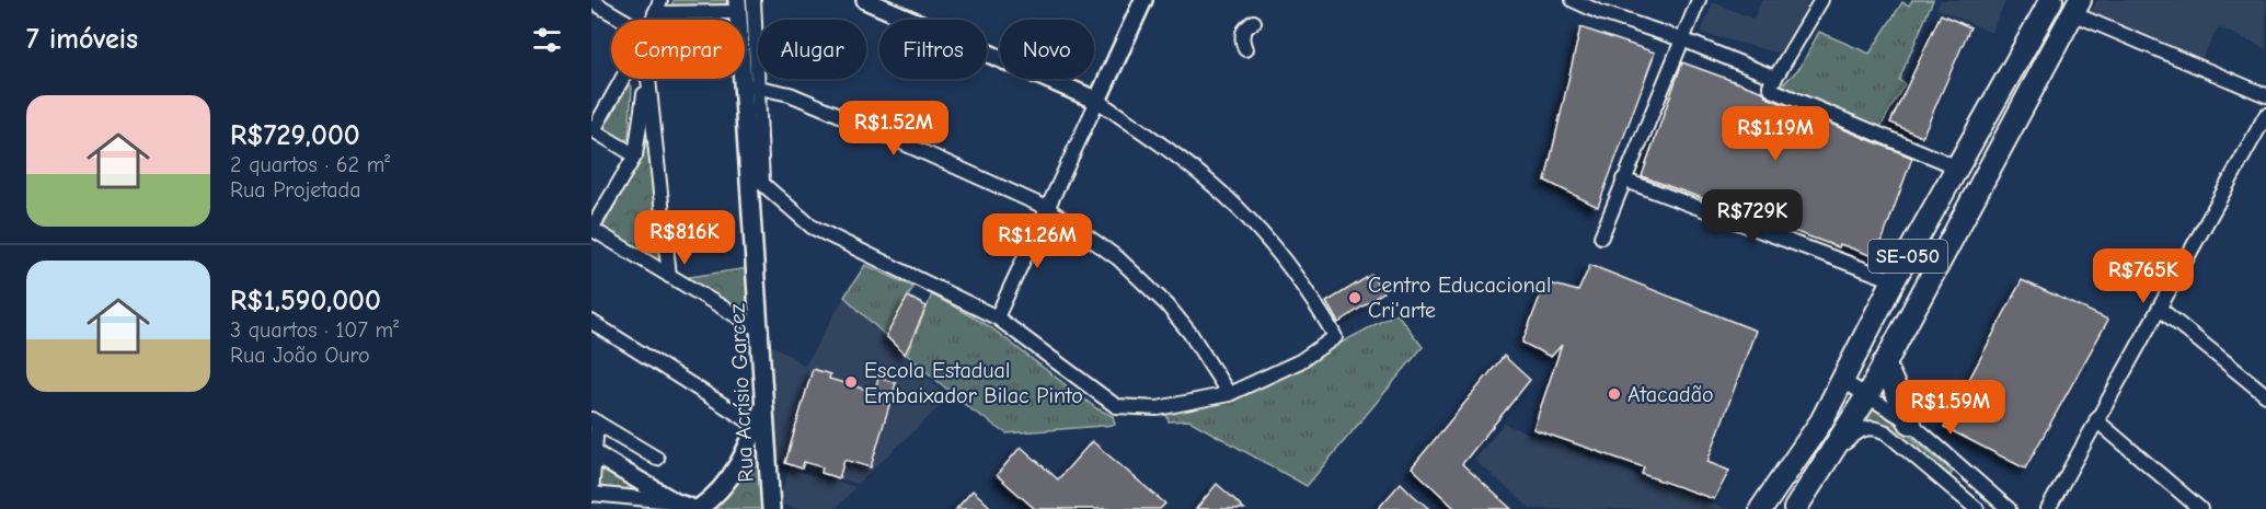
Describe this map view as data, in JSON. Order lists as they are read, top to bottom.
{
  "streets": {
    "main road": ["SE-050"],
    "street": ["Rua Acrísio Garcez"]
  },
  "places": ["Centro Educacional Cri'arte", "Escola Estadual Embaixador Bilac Pinto", "Atacadão"],
  "page": {
    "heading": "7 imóveis",
    "chip": [
      "Comprar",
      "Alugar",
      "Filtros",
      "Novo"
    ],
    "list": [
      {
        "name": "R$729,000",
        "note": "2 quartos · 62 m² · Rua Projetada"
      },
      {
        "name": "R$1,590,000",
        "note": "3 quartos · 107 m² · Rua João Ouro"
      }
    ],
    "price": [
      "R$1.52M",
      "R$1.19M",
      "R$729K",
      "R$816K",
      "R$1.26M",
      "R$765K",
      "R$1.59M"
    ]
  }
}
